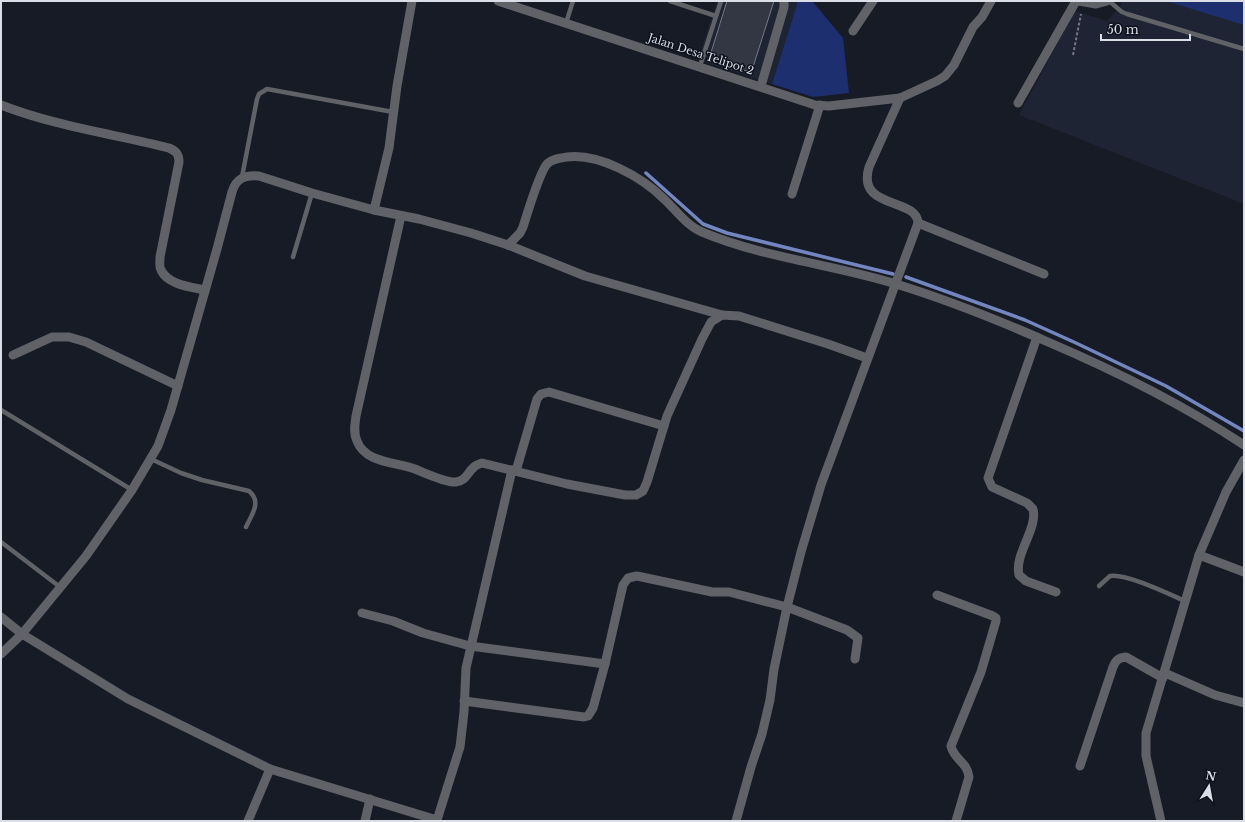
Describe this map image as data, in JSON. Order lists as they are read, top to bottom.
{
  "streets": {
    "street": ["Jalan Desa Telipot 2"]
  },
  "scale_bar": "50 m",
  "north": "top"
}
